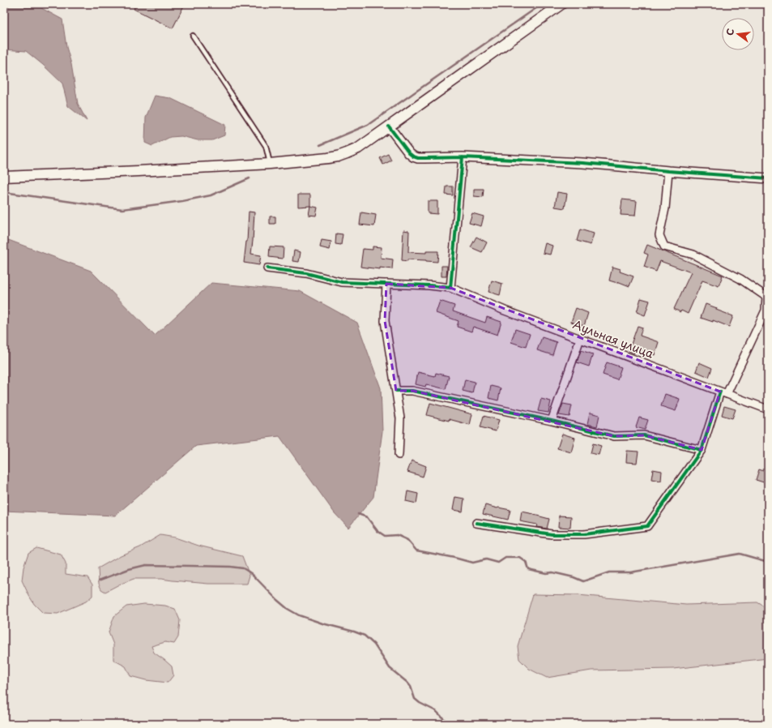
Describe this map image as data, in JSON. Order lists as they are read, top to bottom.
{
  "streets": {
    "street": ["Аульная улица"]
  },
  "north": "left"
}
